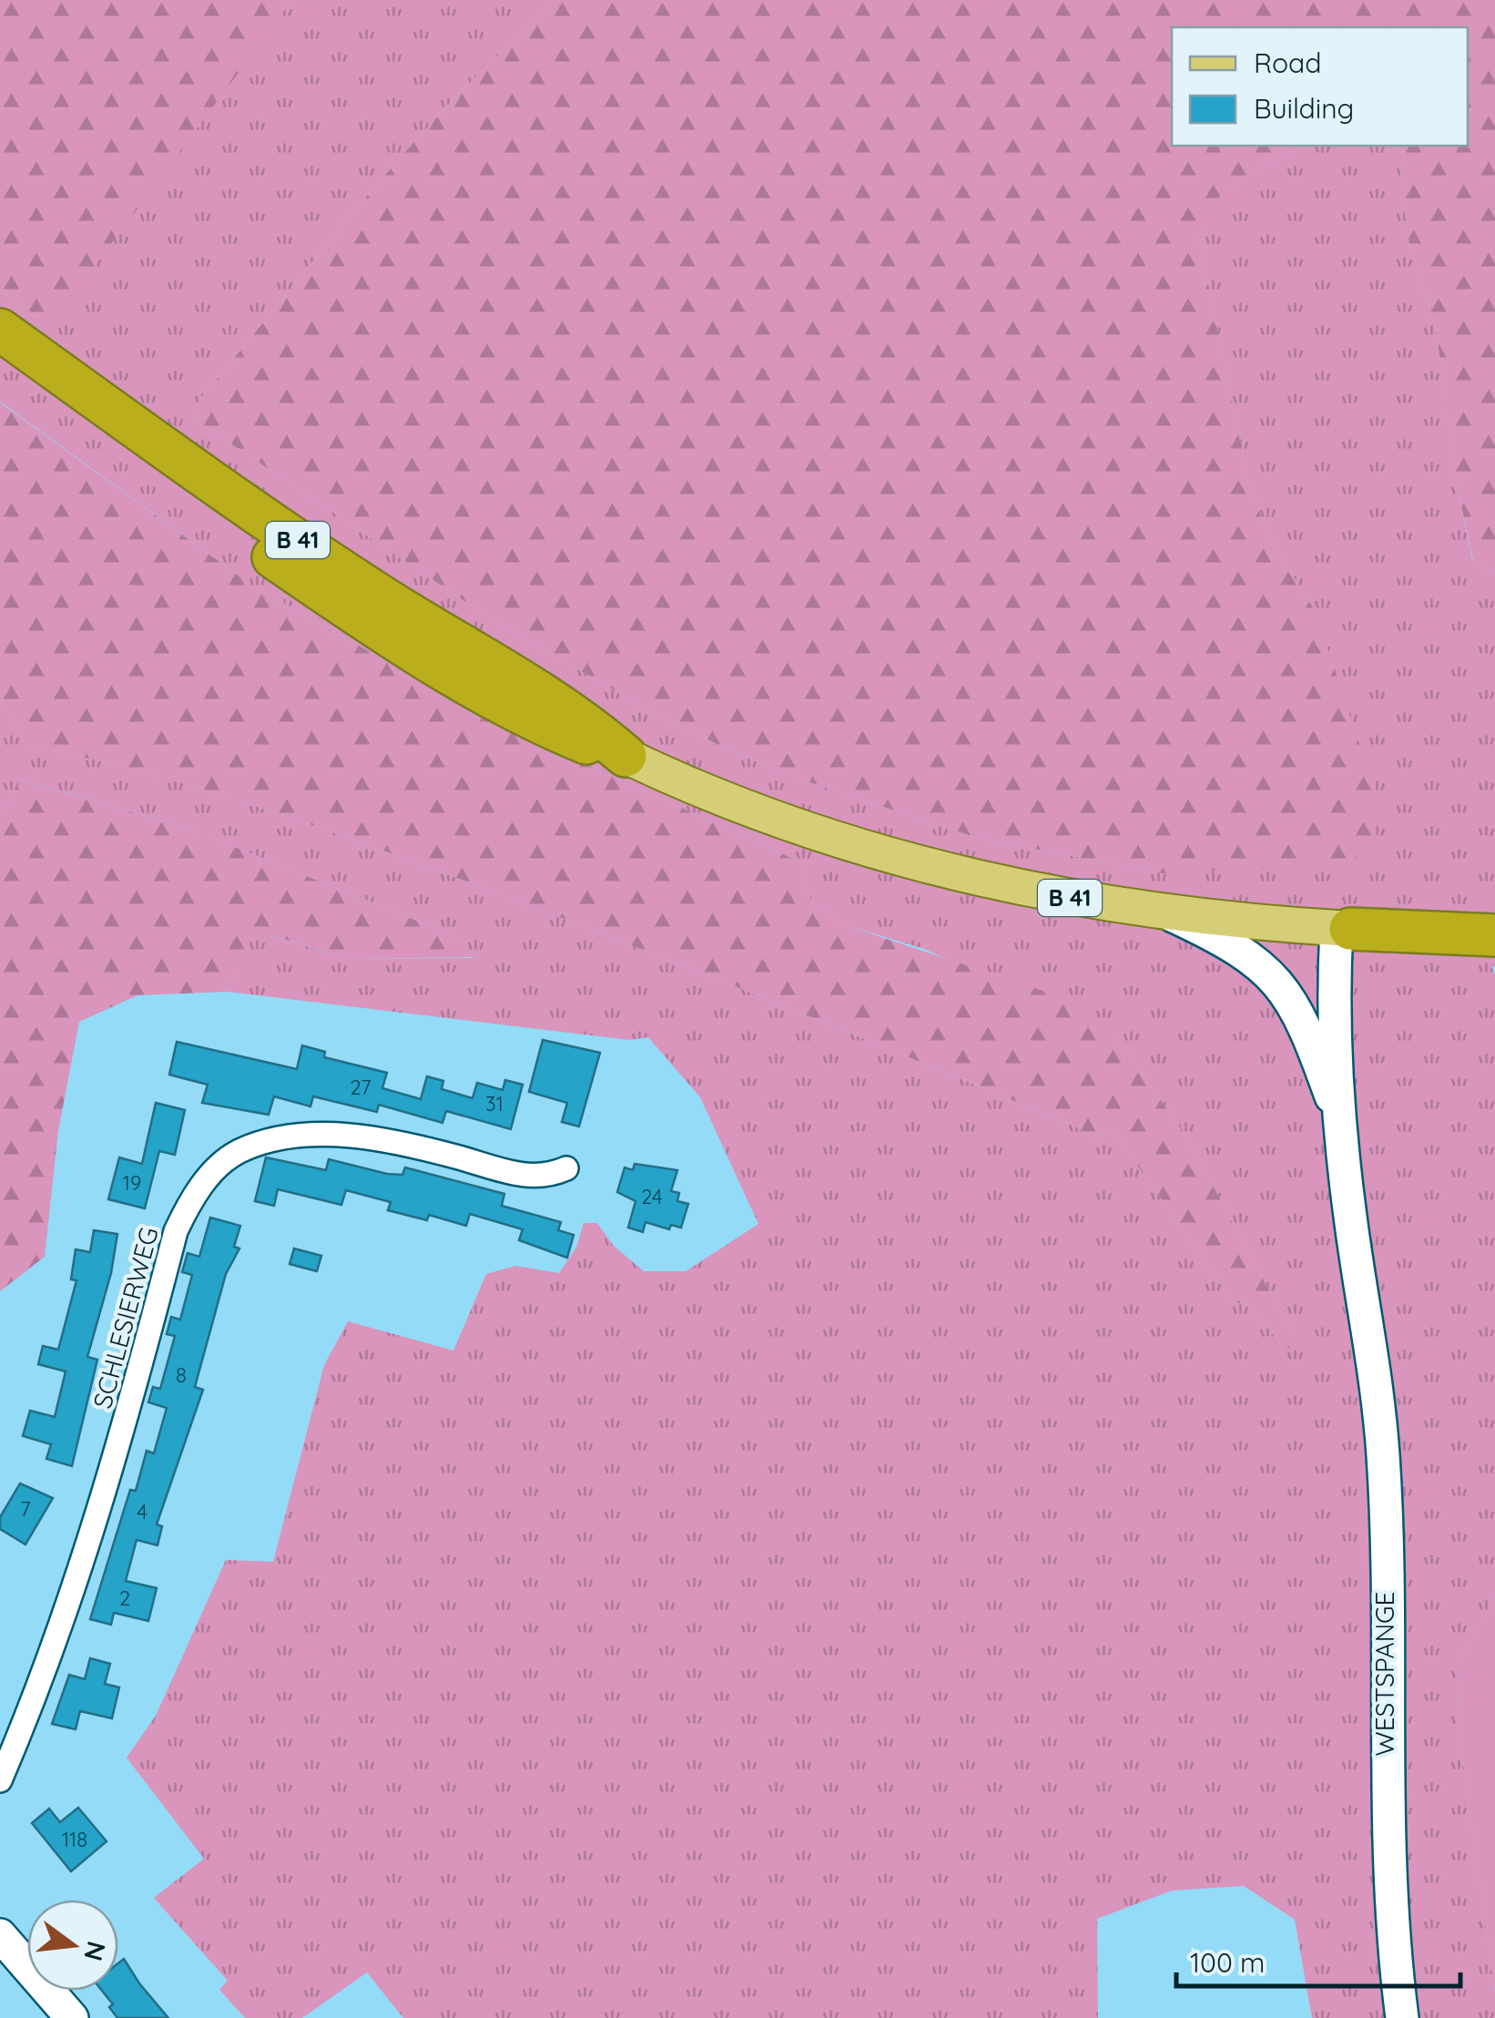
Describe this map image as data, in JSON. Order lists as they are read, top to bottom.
{
  "streets": {
    "highway": ["B 41"],
    "main road": ["WESTSPANGE"],
    "street": ["SCHLESIERWEG"]
  },
  "house_numbers": [
    "27",
    "31",
    "19",
    "24",
    "8",
    "7",
    "4",
    "2",
    "118"
  ],
  "legend": ["Road", "Building"],
  "scale_bar": "100 m",
  "north": "right"
}
